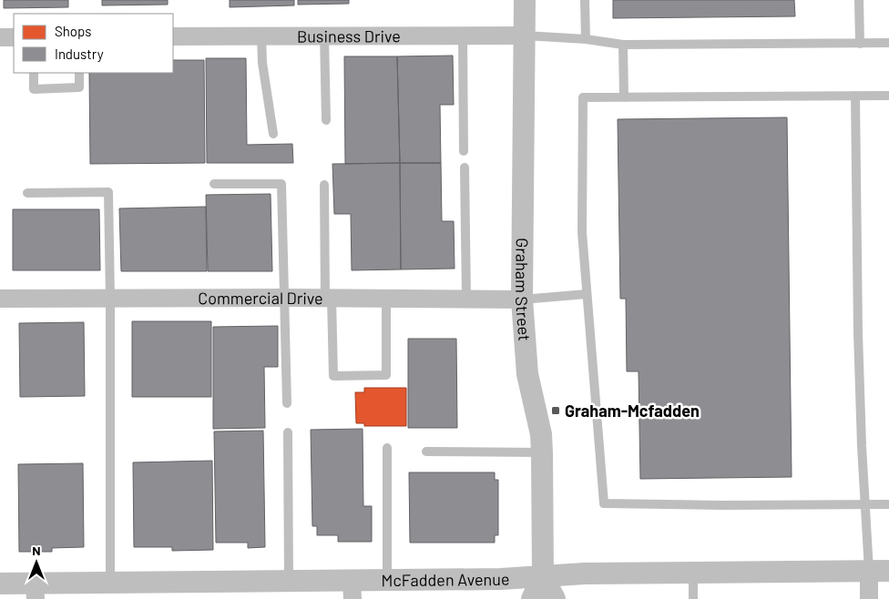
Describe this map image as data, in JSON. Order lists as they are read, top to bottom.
{
  "streets": {
    "street": [
      "Business Drive",
      "Graham Street",
      "Commercial Drive",
      "McFadden Avenue"
    ]
  },
  "crossings": [
    ["Business Drive", "Graham Street"],
    ["Graham Street", "Commercial Drive"],
    ["Graham Street", "McFadden Avenue"]
  ],
  "places": {
    "transit": ["Graham-Mcfadden"]
  },
  "legend": ["Shops", "Industry"],
  "north": "top"
}
